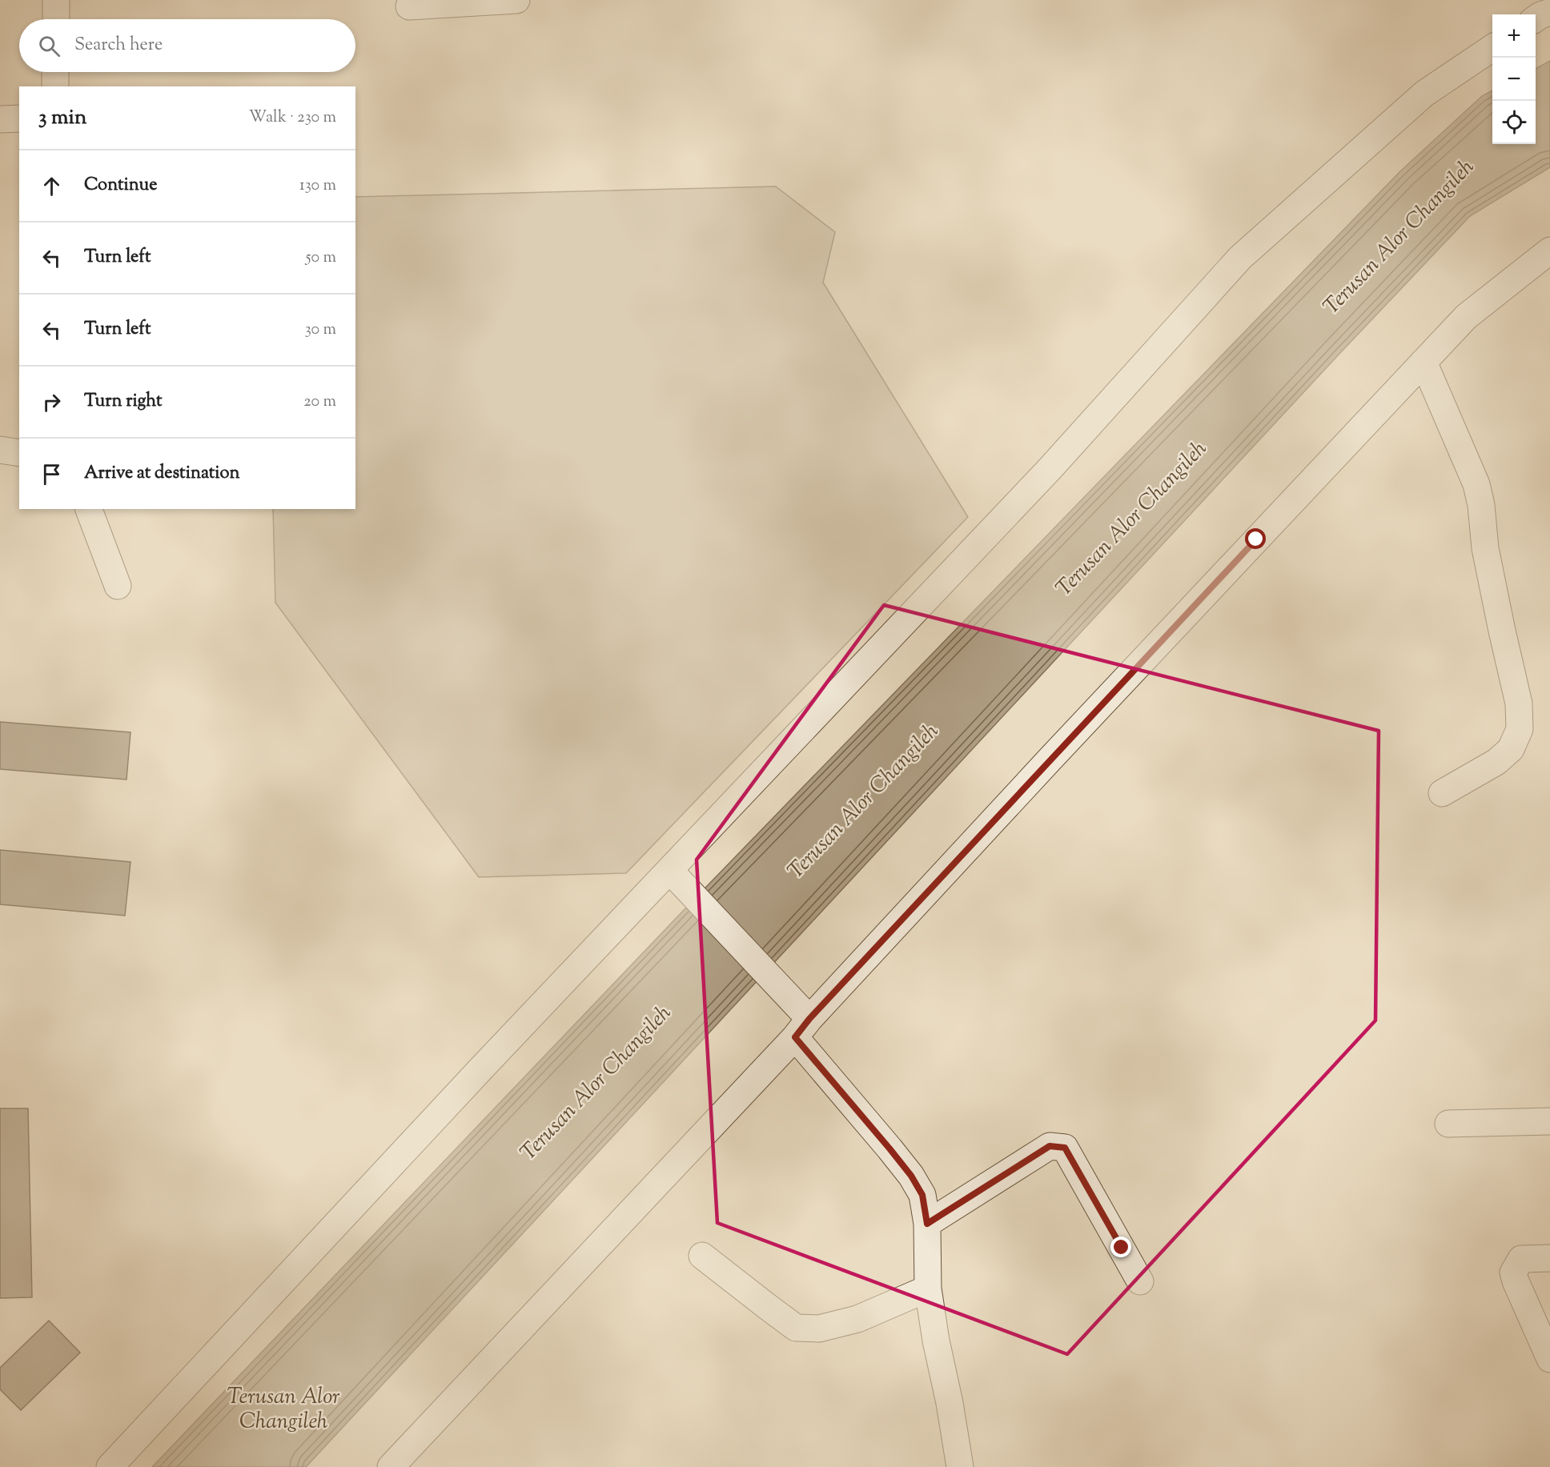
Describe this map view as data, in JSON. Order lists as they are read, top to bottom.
{
  "water": ["Terusan Alor Changileh"],
  "page": {
    "map_buttons": ["+", "−"],
    "search": "Search here",
    "heading": ["3 min", "Walk · 230 m"],
    "list": [
      ["Continue", "130 m"],
      ["Turn left", "50 m"],
      ["Turn left", "30 m"],
      ["Turn right", "20 m"],
      "Arrive at destination"
    ]
  }
}
